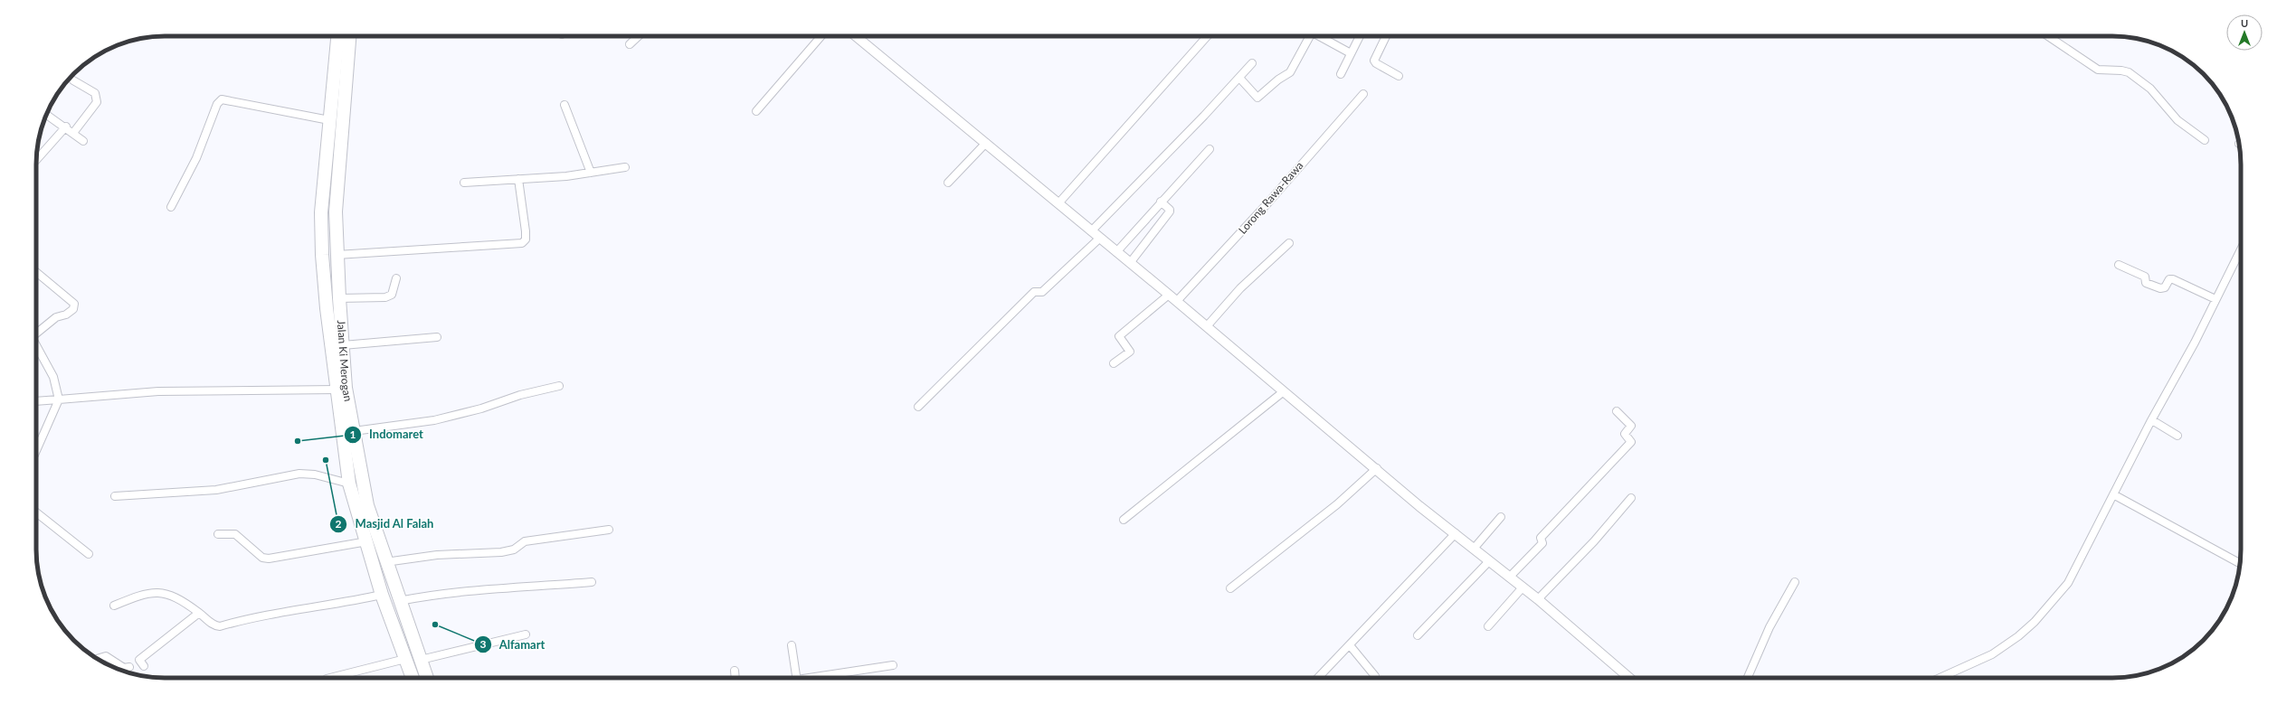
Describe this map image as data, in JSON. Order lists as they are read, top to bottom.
{
  "streets": {
    "highway": ["Jalan Ki Merogan"],
    "street": ["Lorong Rawa-Rawa"]
  },
  "places": ["Indomaret", "Masjid Al Falah", "Alfamart"],
  "north": "top"
}
